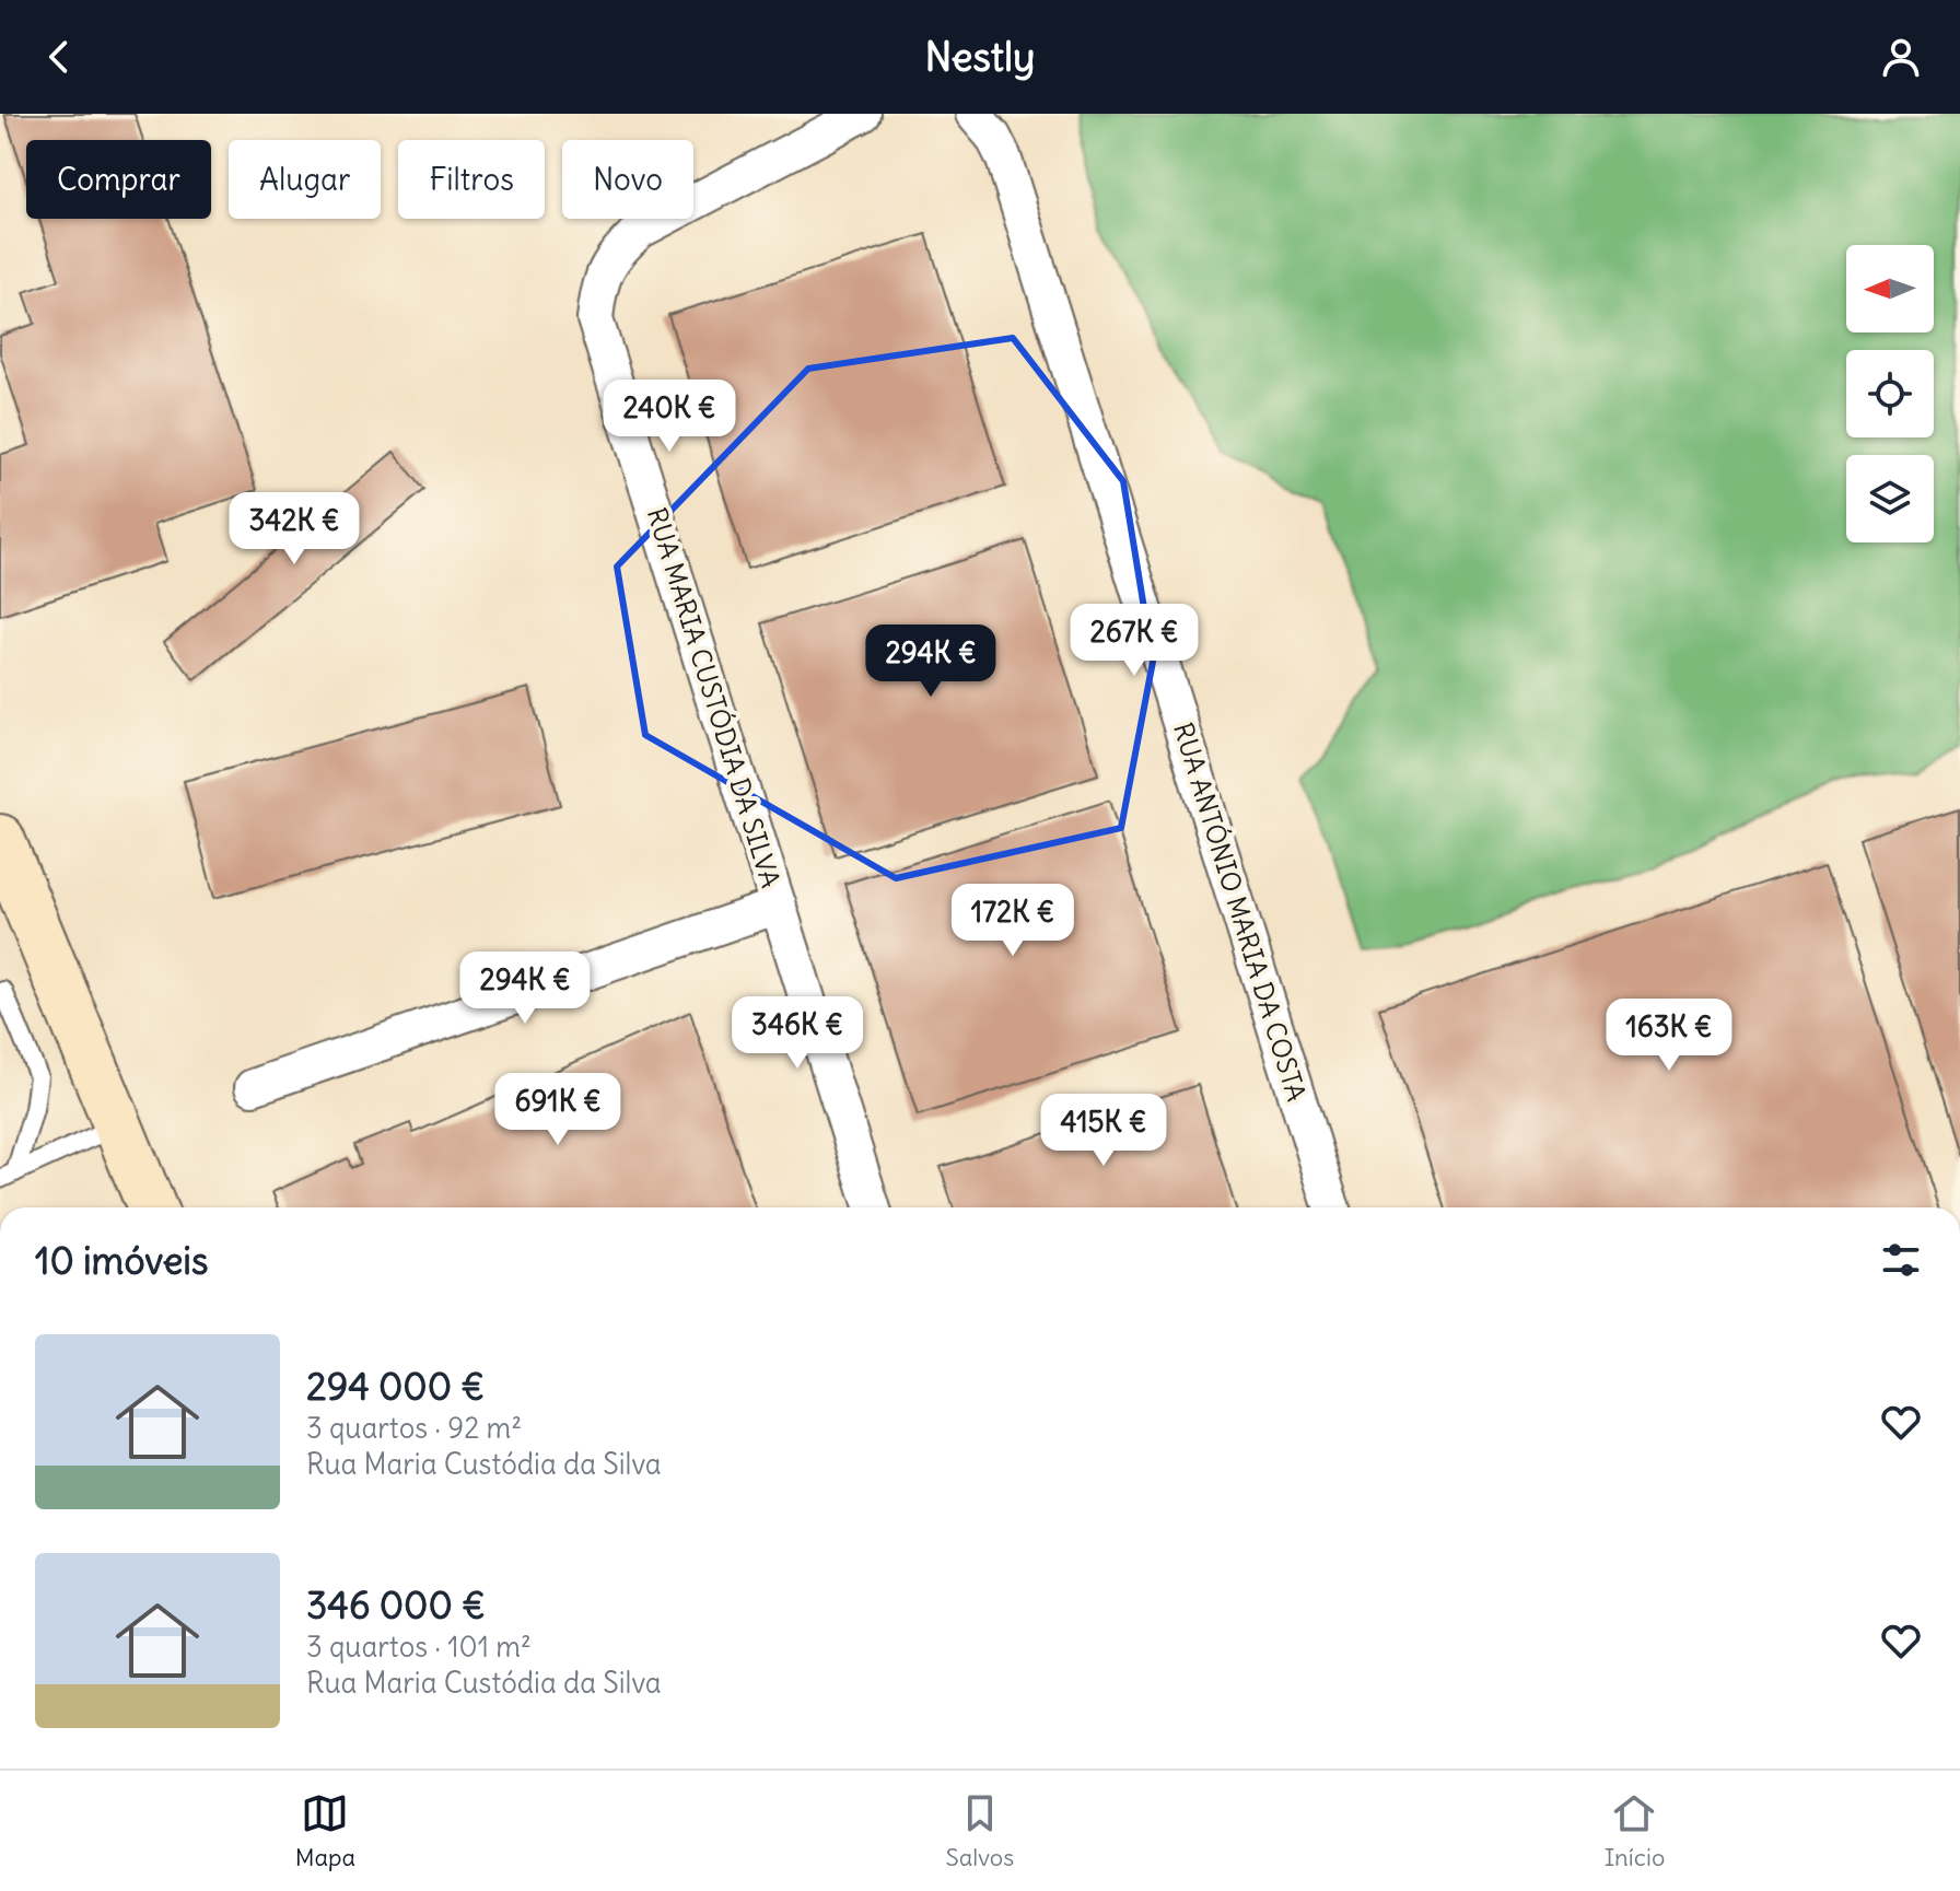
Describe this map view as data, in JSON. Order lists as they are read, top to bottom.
{
  "streets": {
    "street": ["RUA MARIA CUSTÓDIA DA SILVA", "RUA ANTÓNIO MARIA DA COSTA"]
  },
  "north": "left",
  "page": {
    "header": "Nestly",
    "chip": [
      "Comprar",
      "Alugar",
      "Filtros",
      "Novo"
    ],
    "price": [
      "240K €",
      "342K €",
      "267K €",
      "294K €",
      "172K €",
      "294K €",
      "346K €",
      "163K €",
      "691K €",
      "415K €"
    ],
    "heading": "10 imóveis",
    "list": [
      {
        "name": "294 000 €",
        "note": "3 quartos · 92 m² · Rua Maria Custódia da Silva"
      },
      {
        "name": "346 000 €",
        "note": "3 quartos · 101 m² · Rua Maria Custódia da Silva"
      }
    ],
    "tabs": ["Mapa", "Salvos", "Início"]
  }
}
